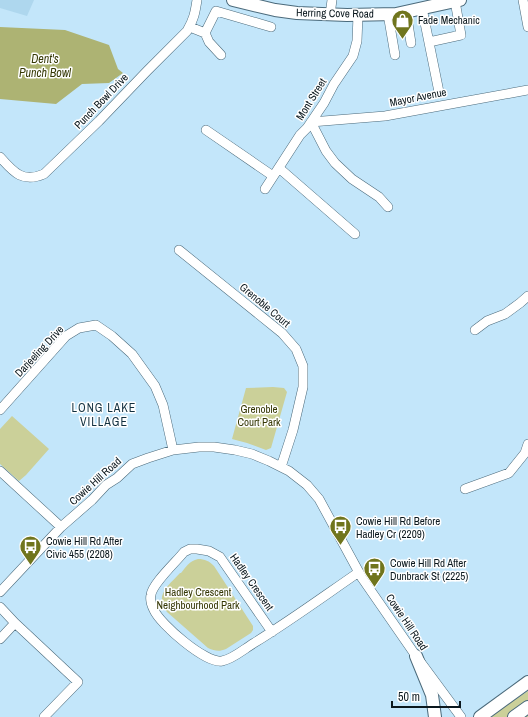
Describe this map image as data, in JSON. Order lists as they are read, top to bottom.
{
  "streets": {
    "main road": ["Herring Cove Road"],
    "street": [
      "Mayor Avenue",
      "Mont Street",
      "Punch Bowl Drive",
      "Grenoble Court",
      "Darjeeling Drive",
      "Cowie Hill Road",
      "Hadley Crescent"
    ]
  },
  "crossings": [
    ["Herring Cove Road", "Mont Street"],
    ["Mayor Avenue", "Mont Street"],
    ["Grenoble Court", "Cowie Hill Road"],
    ["Darjeeling Drive", "Cowie Hill Road"],
    ["Cowie Hill Road", "Hadley Crescent"]
  ],
  "districts": ["LONG LAKE VILLAGE"],
  "water": ["Dent's Punch Bowl"],
  "parks": ["Grenoble Court Park", "Hadley Crescent Neighbourhood Park"],
  "places": {
    "shop": ["Fade Mechanic"],
    "bus stop": ["Cowie Hill Rd Before Hadley Cr (2209)", "Cowie Hill Rd After Civic 455 (2208)", "Cowie Hill Rd After Dunbrack St (2225)"]
  },
  "scale_bar": "50 m"
}
